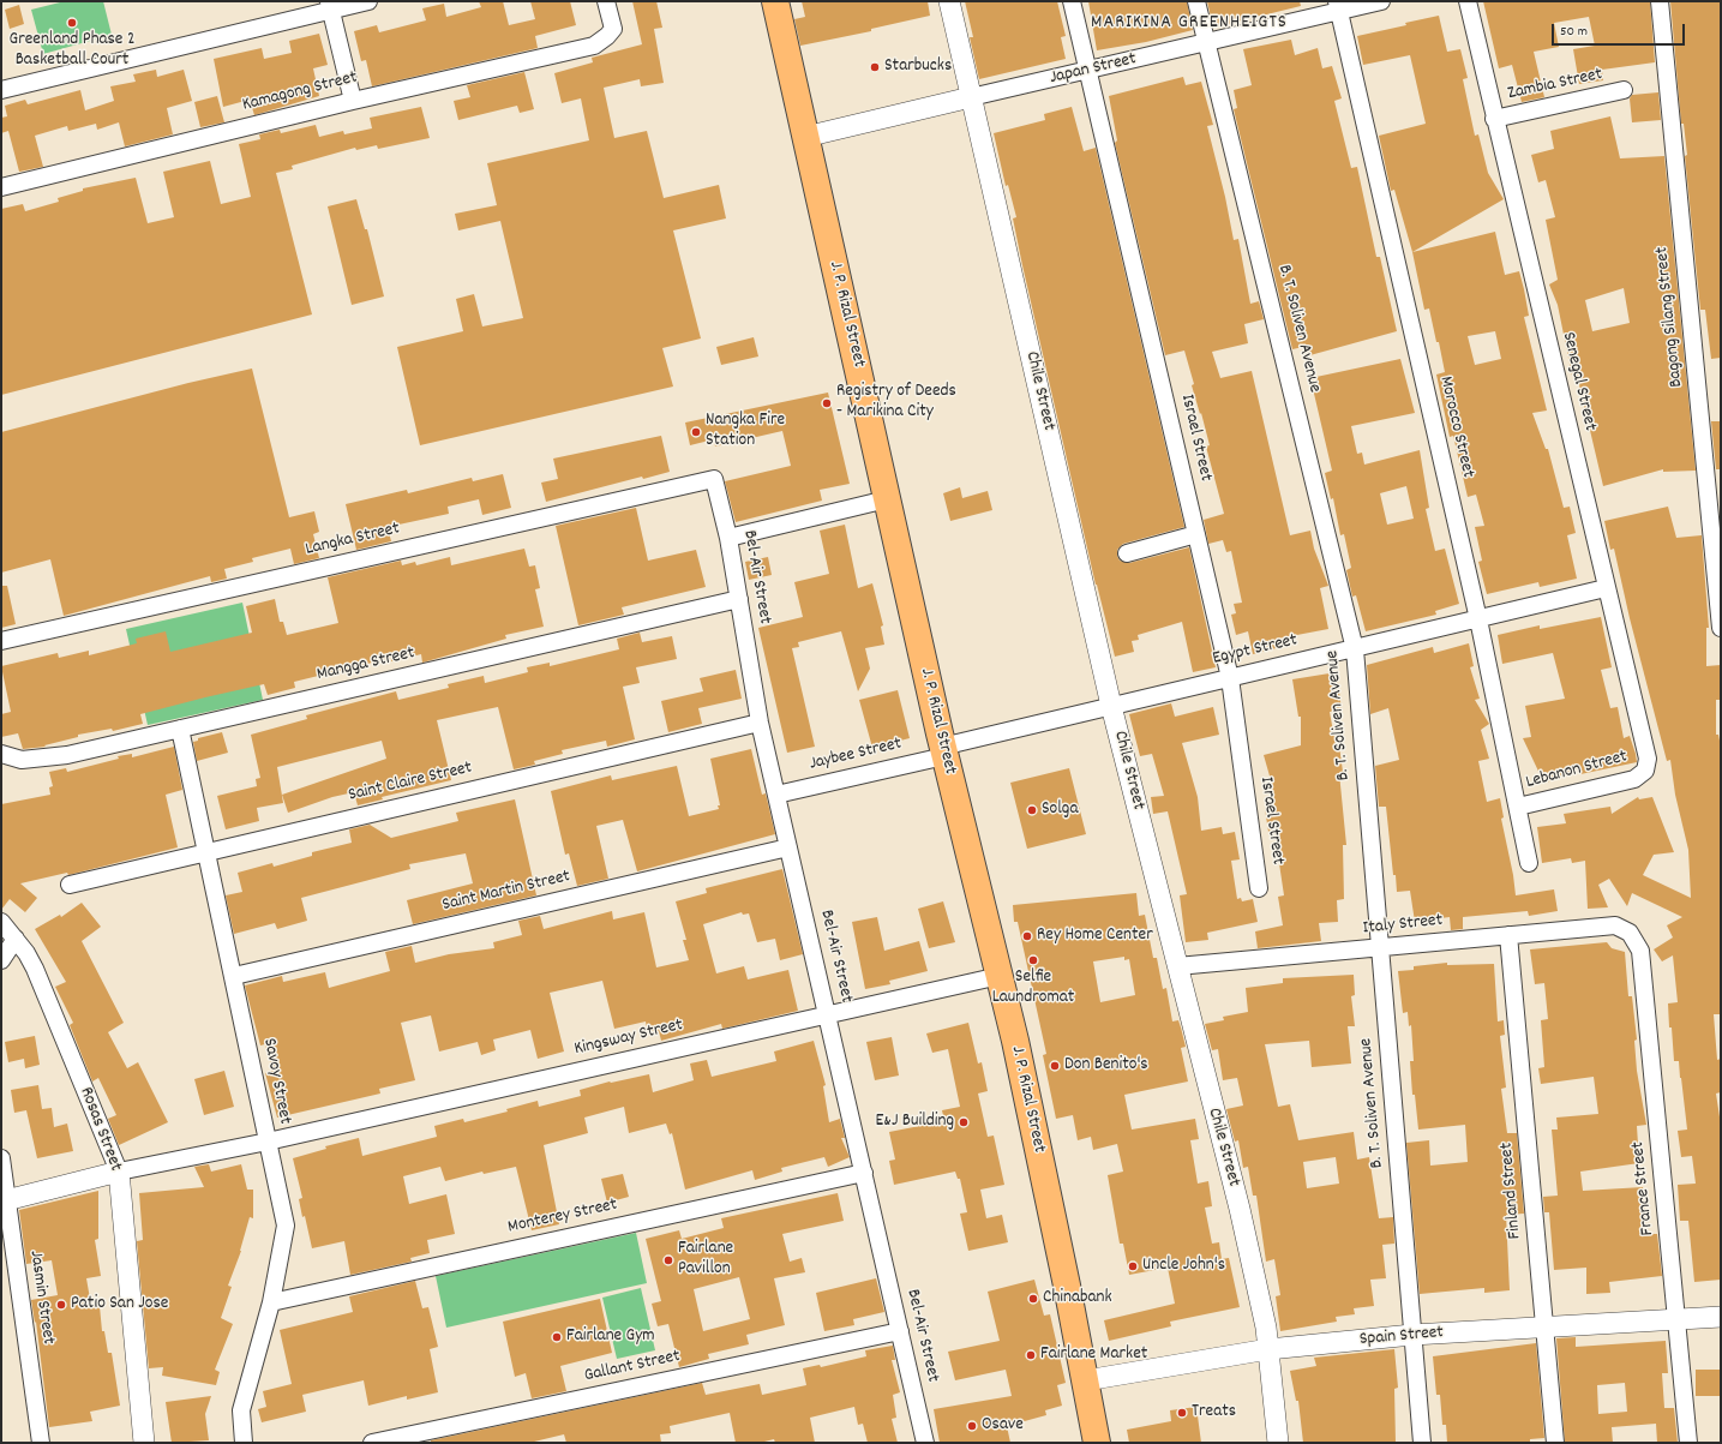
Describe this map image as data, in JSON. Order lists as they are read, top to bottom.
{
  "streets": {
    "main road": ["J. P. Rizal Street"],
    "street": [
      "Japan Street",
      "Zambia Street",
      "Kamagong Street",
      "Bagong Silang Street",
      "B. T. Soliven Avenue",
      "Senegal Street",
      "Chile Street",
      "Morocco Street",
      "Israel Street",
      "Langka Street",
      "Bel-Air Street",
      "Egypt Street",
      "Mangga Street",
      "Jaybee Street",
      "Lebanon Street",
      "Saint Claire Street",
      "Saint Martin Street",
      "Italy Street",
      "Kingsway Street",
      "Savoy Street",
      "Rosas Street",
      "France Street",
      "Finland Street",
      "Monterey Street",
      "Jasmin Street",
      "Spain Street",
      "Gallant Street"
    ]
  },
  "crossings": [
    ["Japan Street", "J. P. Rizal Street"],
    ["Japan Street", "B. T. Soliven Avenue"],
    ["Japan Street", "Chile Street"],
    ["Japan Street", "Morocco Street"],
    ["Japan Street", "Israel Street"],
    ["Zambia Street", "Senegal Street"],
    ["J. P. Rizal Street", "Egypt Street"],
    ["J. P. Rizal Street", "Jaybee Street"],
    ["J. P. Rizal Street", "Kingsway Street"],
    ["J. P. Rizal Street", "Spain Street"],
    ["B. T. Soliven Avenue", "Egypt Street"],
    ["B. T. Soliven Avenue", "Italy Street"],
    ["B. T. Soliven Avenue", "Spain Street"],
    ["Senegal Street", "Egypt Street"],
    ["Senegal Street", "Lebanon Street"],
    ["Chile Street", "Egypt Street"],
    ["Chile Street", "Italy Street"],
    ["Chile Street", "Spain Street"],
    ["Morocco Street", "Egypt Street"],
    ["Morocco Street", "Lebanon Street"],
    ["Israel Street", "Egypt Street"],
    ["Langka Street", "Bel-Air Street"],
    ["Bel-Air Street", "Mangga Street"],
    ["Bel-Air Street", "Jaybee Street"],
    ["Bel-Air Street", "Saint Claire Street"],
    ["Bel-Air Street", "Saint Martin Street"],
    ["Bel-Air Street", "Kingsway Street"],
    ["Bel-Air Street", "Monterey Street"],
    ["Bel-Air Street", "Gallant Street"],
    ["Egypt Street", "Jaybee Street"],
    ["Mangga Street", "Savoy Street"],
    ["Saint Claire Street", "Savoy Street"],
    ["Saint Martin Street", "Savoy Street"],
    ["Italy Street", "France Street"],
    ["Italy Street", "Finland Street"],
    ["Kingsway Street", "Savoy Street"],
    ["Kingsway Street", "Rosas Street"],
    ["Savoy Street", "Monterey Street"],
    ["France Street", "Spain Street"],
    ["Finland Street", "Spain Street"]
  ],
  "districts": ["MARIKINA GREENHEIGTS"],
  "places": [
    "Greenland Phase 2 Basketball Court",
    "Starbucks",
    "Registry of Deeds - Marikina City",
    "Nangka Fire Station",
    "Solga",
    "Rey Home Center",
    "Selfie Laundromat",
    "Don Benito's",
    "E&J Building",
    "Fairlane Pavillon",
    "Uncle John's",
    "Chinabank",
    "Patio San Jose",
    "Fairlane Gym",
    "Fairlane Market",
    "Treats",
    "Osave"
  ],
  "scale_bar": "50 m"
}
